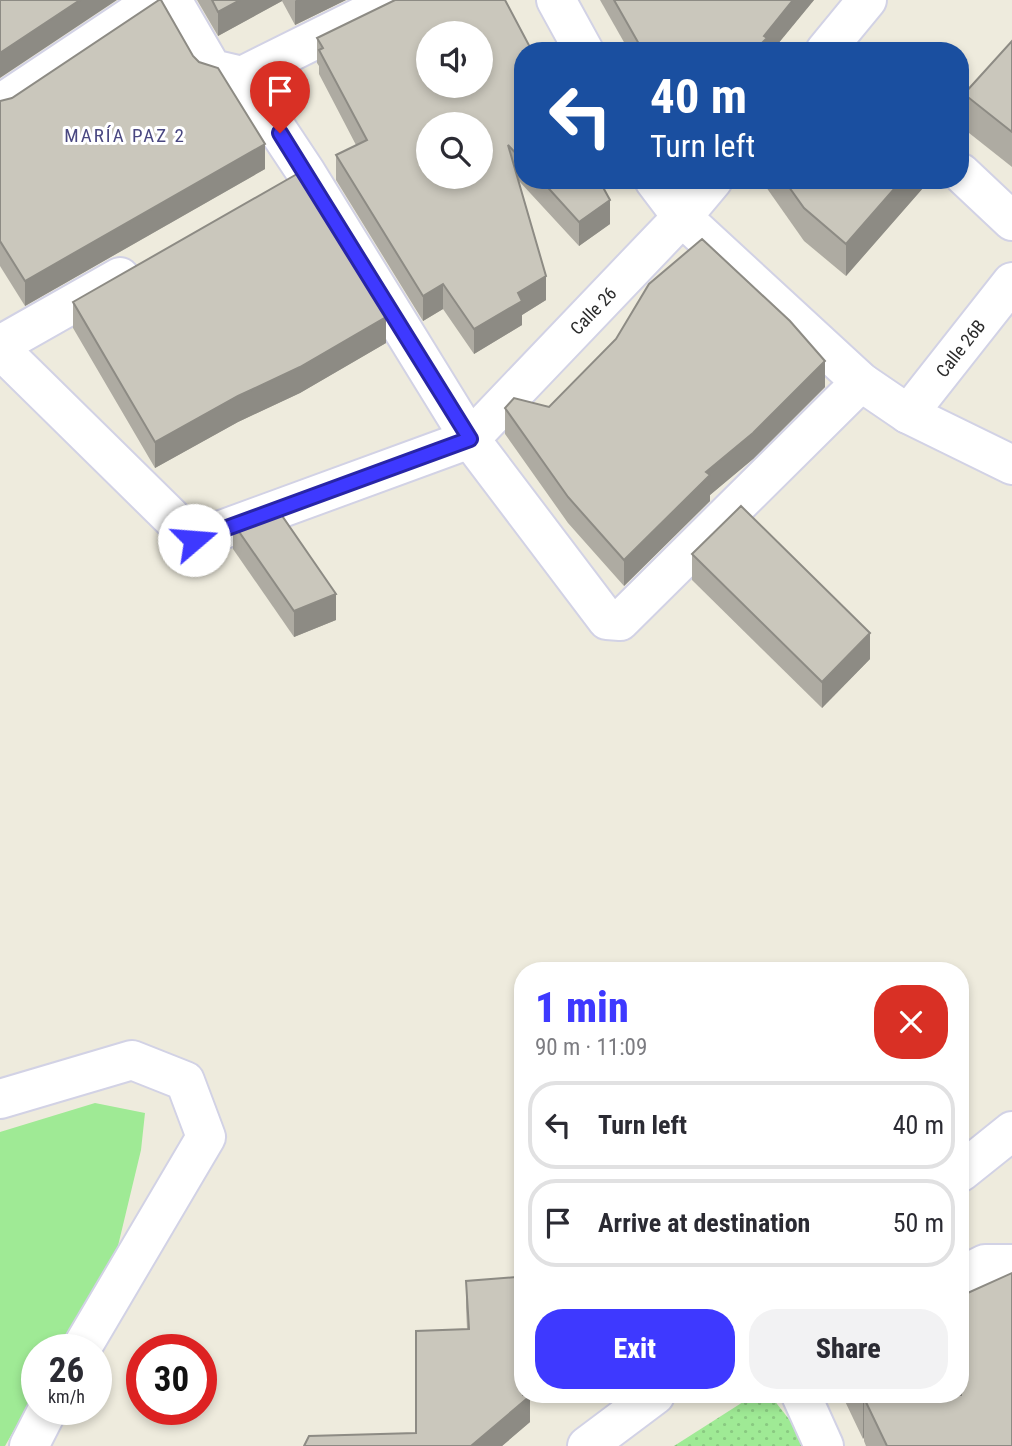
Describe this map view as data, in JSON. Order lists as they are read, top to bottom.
{
  "streets": {
    "street": ["Calle 26", "Calle 26B"]
  },
  "districts": ["MARÍA PAZ 2"],
  "page": {
    "turn": ["40 m", "Turn left"],
    "heading": ["1 min", "90 m · 11:09"],
    "list": [
      {
        "name": "Turn left",
        "value": "40 m"
      },
      {
        "name": "Arrive at destination",
        "value": "50 m"
      }
    ],
    "buttons": ["Exit", "Share"],
    "speed": "26 km/h",
    "limit": "30"
  }
}
